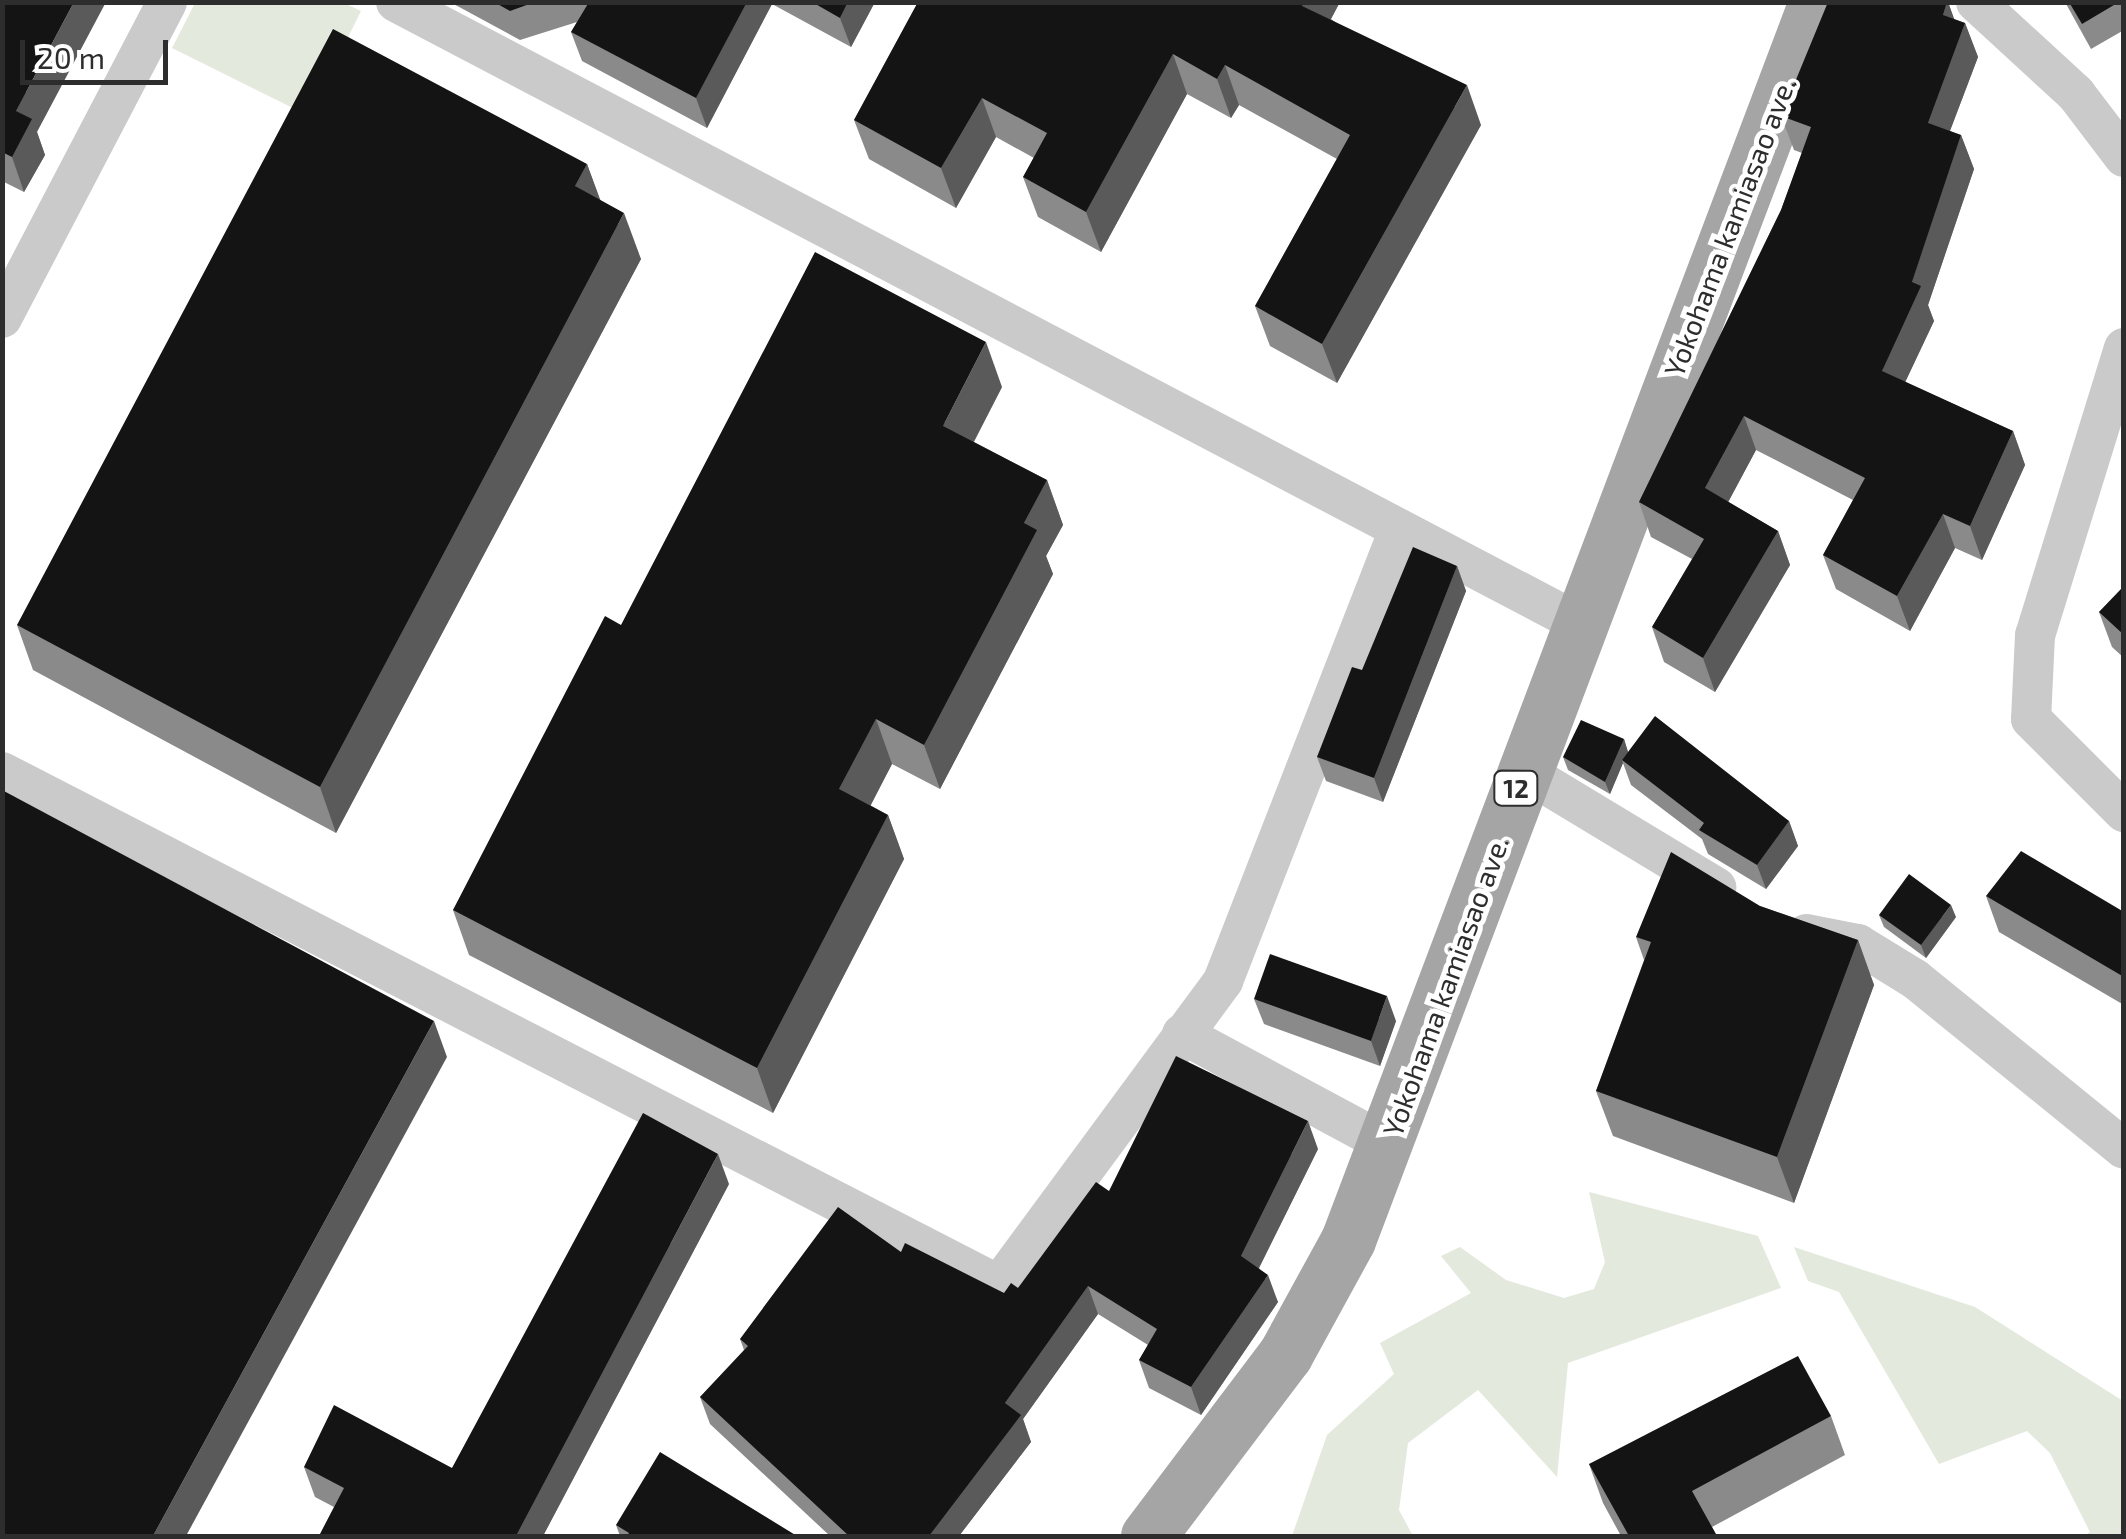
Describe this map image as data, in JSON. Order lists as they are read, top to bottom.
{
  "streets": {
    "main road": ["Yokohama kamiasao ave.", "12"]
  },
  "scale_bar": "20 m"
}
